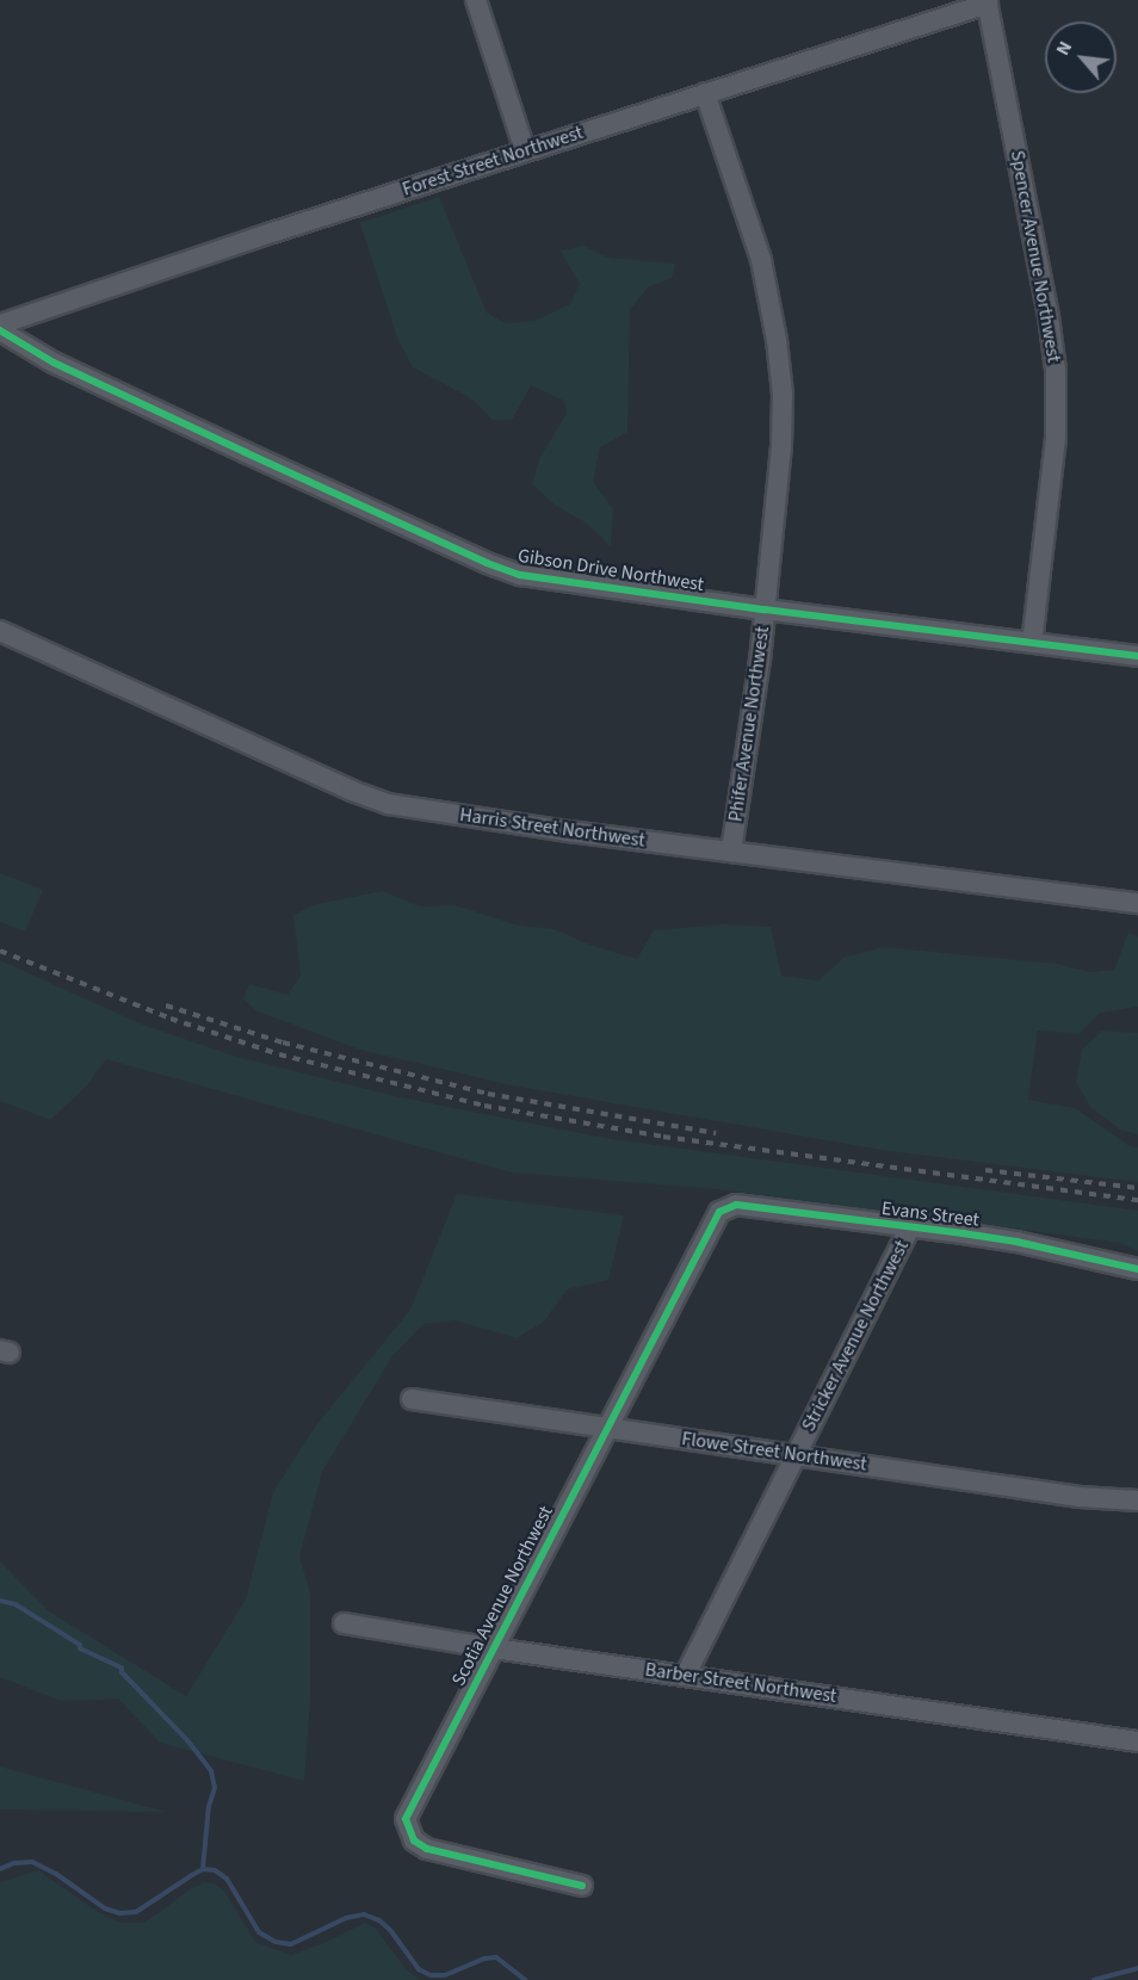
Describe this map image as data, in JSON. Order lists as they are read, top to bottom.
{
  "streets": {
    "street": [
      "Forest Street Northwest",
      "Spencer Avenue Northwest",
      "Gibson Drive Northwest",
      "Phifer Avenue Northwest",
      "Harris Street Northwest",
      "Evans Street",
      "Stricker Avenue Northwest",
      "Flowe Street Northwest",
      "Scotia Avenue Northwest",
      "Barber Street Northwest"
    ]
  },
  "crossings": [
    ["Forest Street Northwest", "Spencer Avenue Northwest"],
    ["Forest Street Northwest", "Phifer Avenue Northwest"],
    ["Spencer Avenue Northwest", "Gibson Drive Northwest"],
    ["Gibson Drive Northwest", "Phifer Avenue Northwest"],
    ["Phifer Avenue Northwest", "Harris Street Northwest"],
    ["Evans Street", "Stricker Avenue Northwest"],
    ["Evans Street", "Scotia Avenue Northwest"],
    ["Stricker Avenue Northwest", "Flowe Street Northwest"],
    ["Stricker Avenue Northwest", "Barber Street Northwest"],
    ["Flowe Street Northwest", "Scotia Avenue Northwest"],
    ["Scotia Avenue Northwest", "Barber Street Northwest"]
  ],
  "north": "top left"
}
